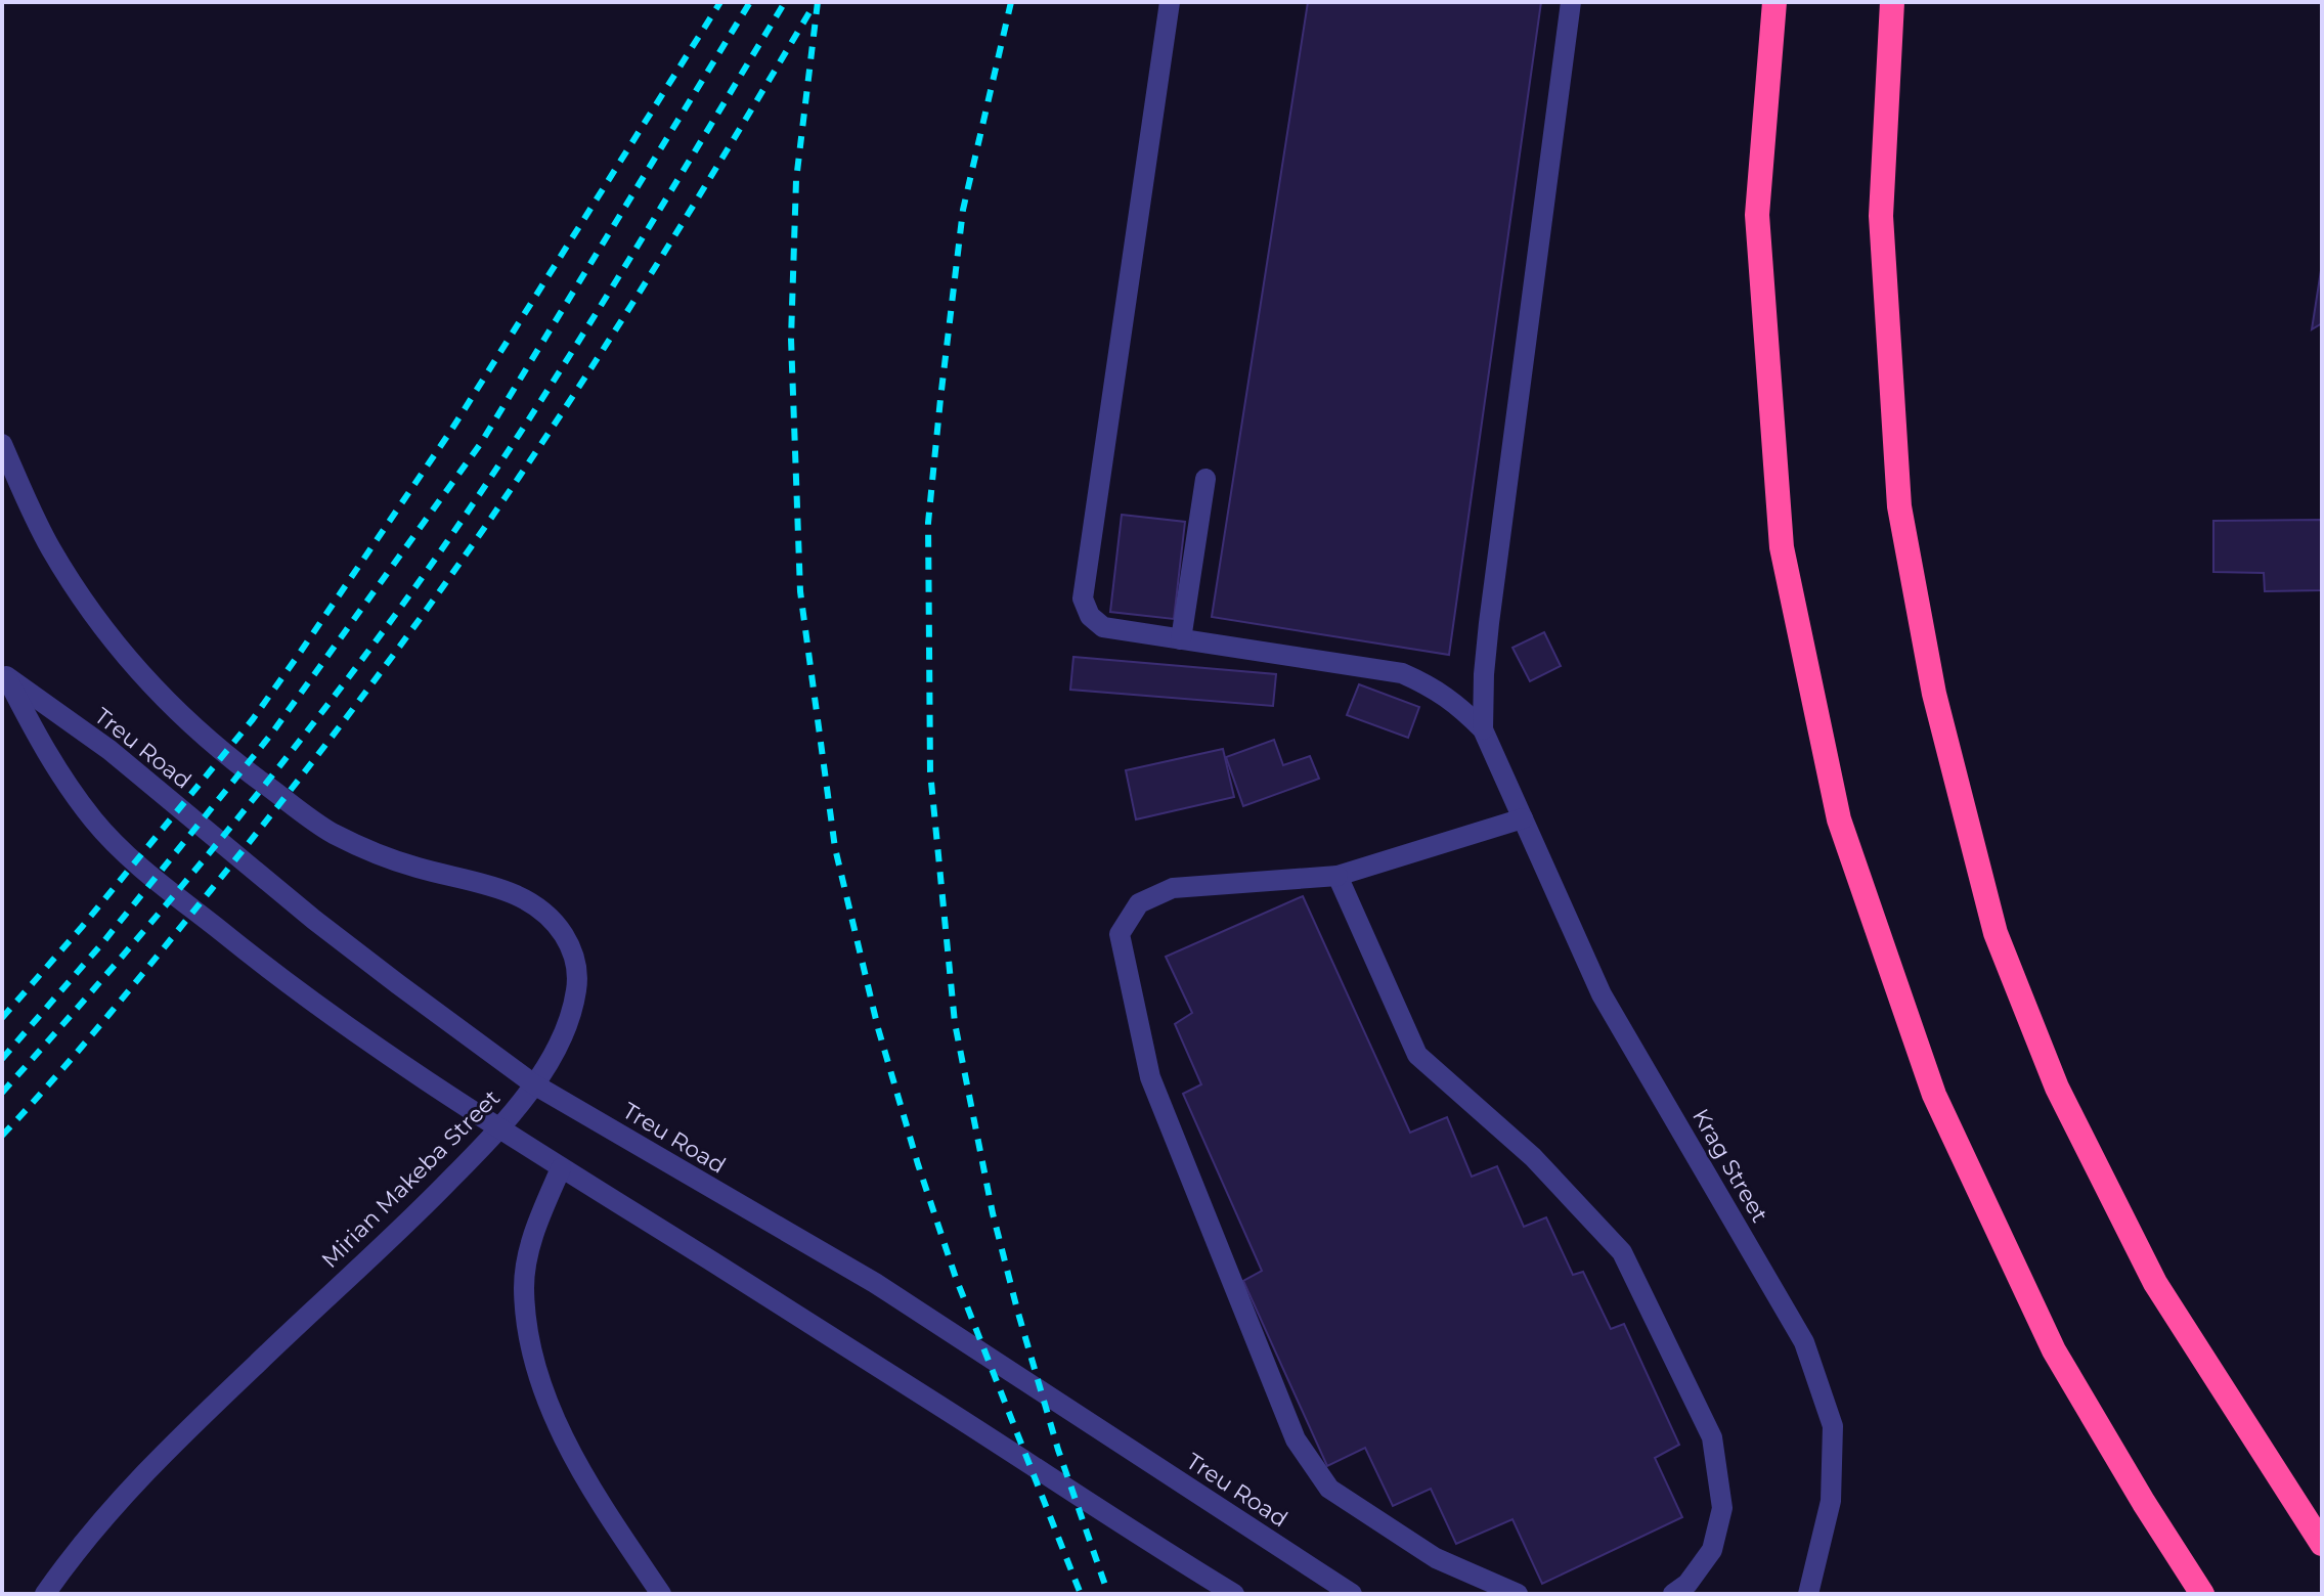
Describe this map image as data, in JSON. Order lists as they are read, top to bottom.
{
  "streets": {
    "street": ["Treu Road", "Krag Street", "Mirian Makeba Street"]
  },
  "crossings": [
    ["Treu Road", "Mirian Makeba Street"]
  ]
}
